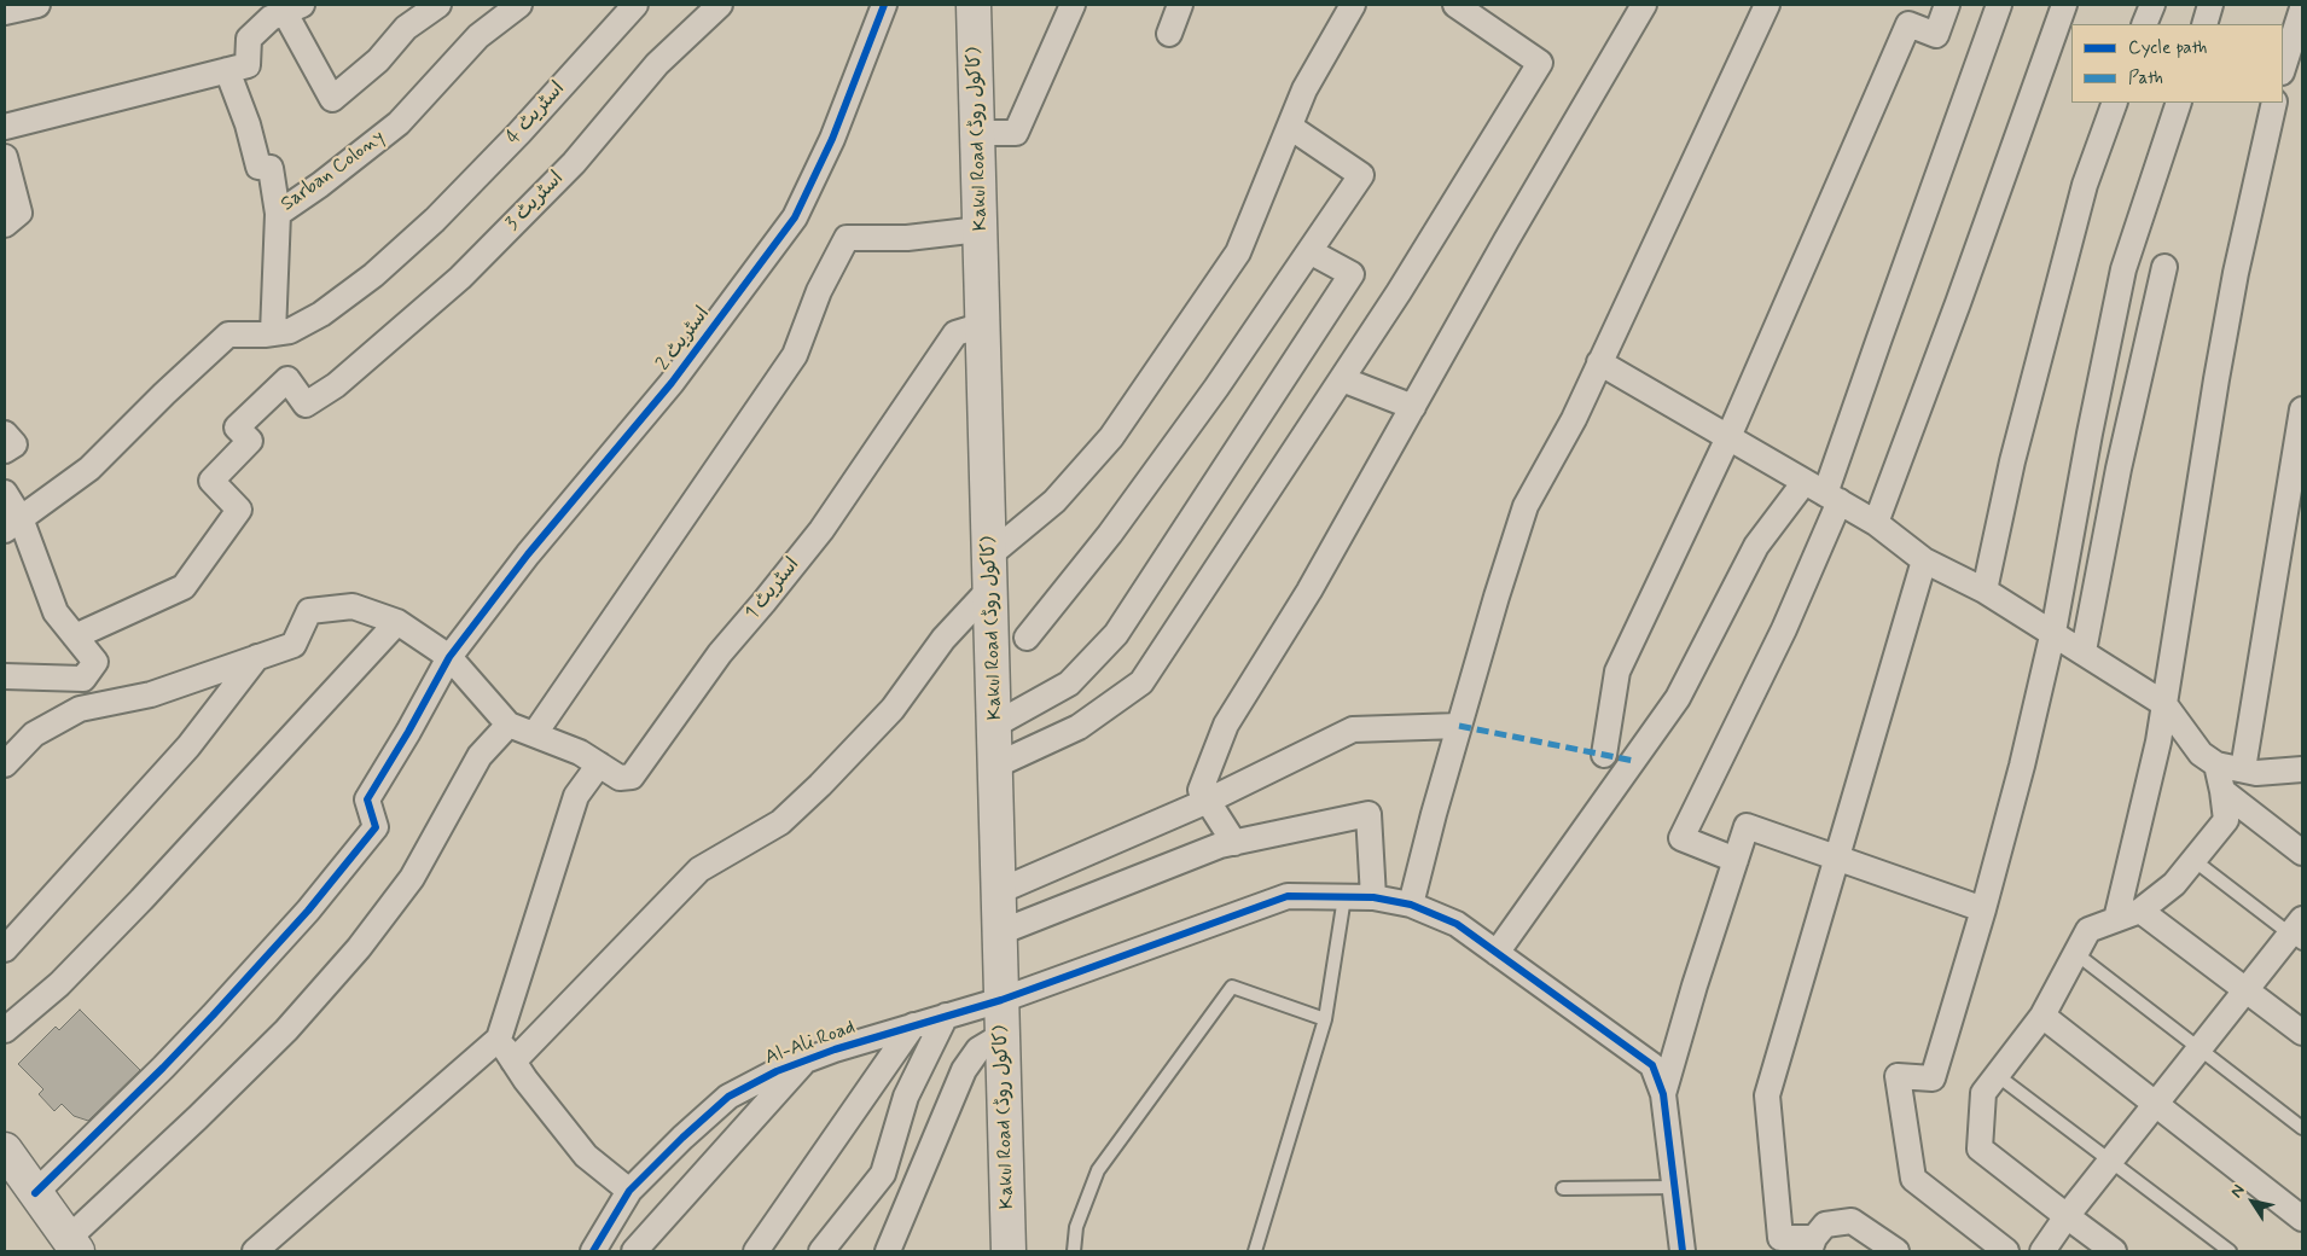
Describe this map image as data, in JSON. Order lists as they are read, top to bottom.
{
  "streets": {
    "main road": ["Kakul Road (کاکول روڈ)"],
    "street": [
      "اسٹریٹ 4",
      "Sarban Colony",
      "اسٹریٹ 3",
      "اسٹریٹ 2",
      "اسٹریٹ 1",
      "Al-Ali Road"
    ]
  },
  "crossings": [
    ["Kakul Road (کاکول روڈ)", "اسٹریٹ 1"],
    ["Kakul Road (کاکول روڈ)", "Al-Ali Road"]
  ],
  "legend": ["Cycle path", "Path"],
  "north": "top left"
}
